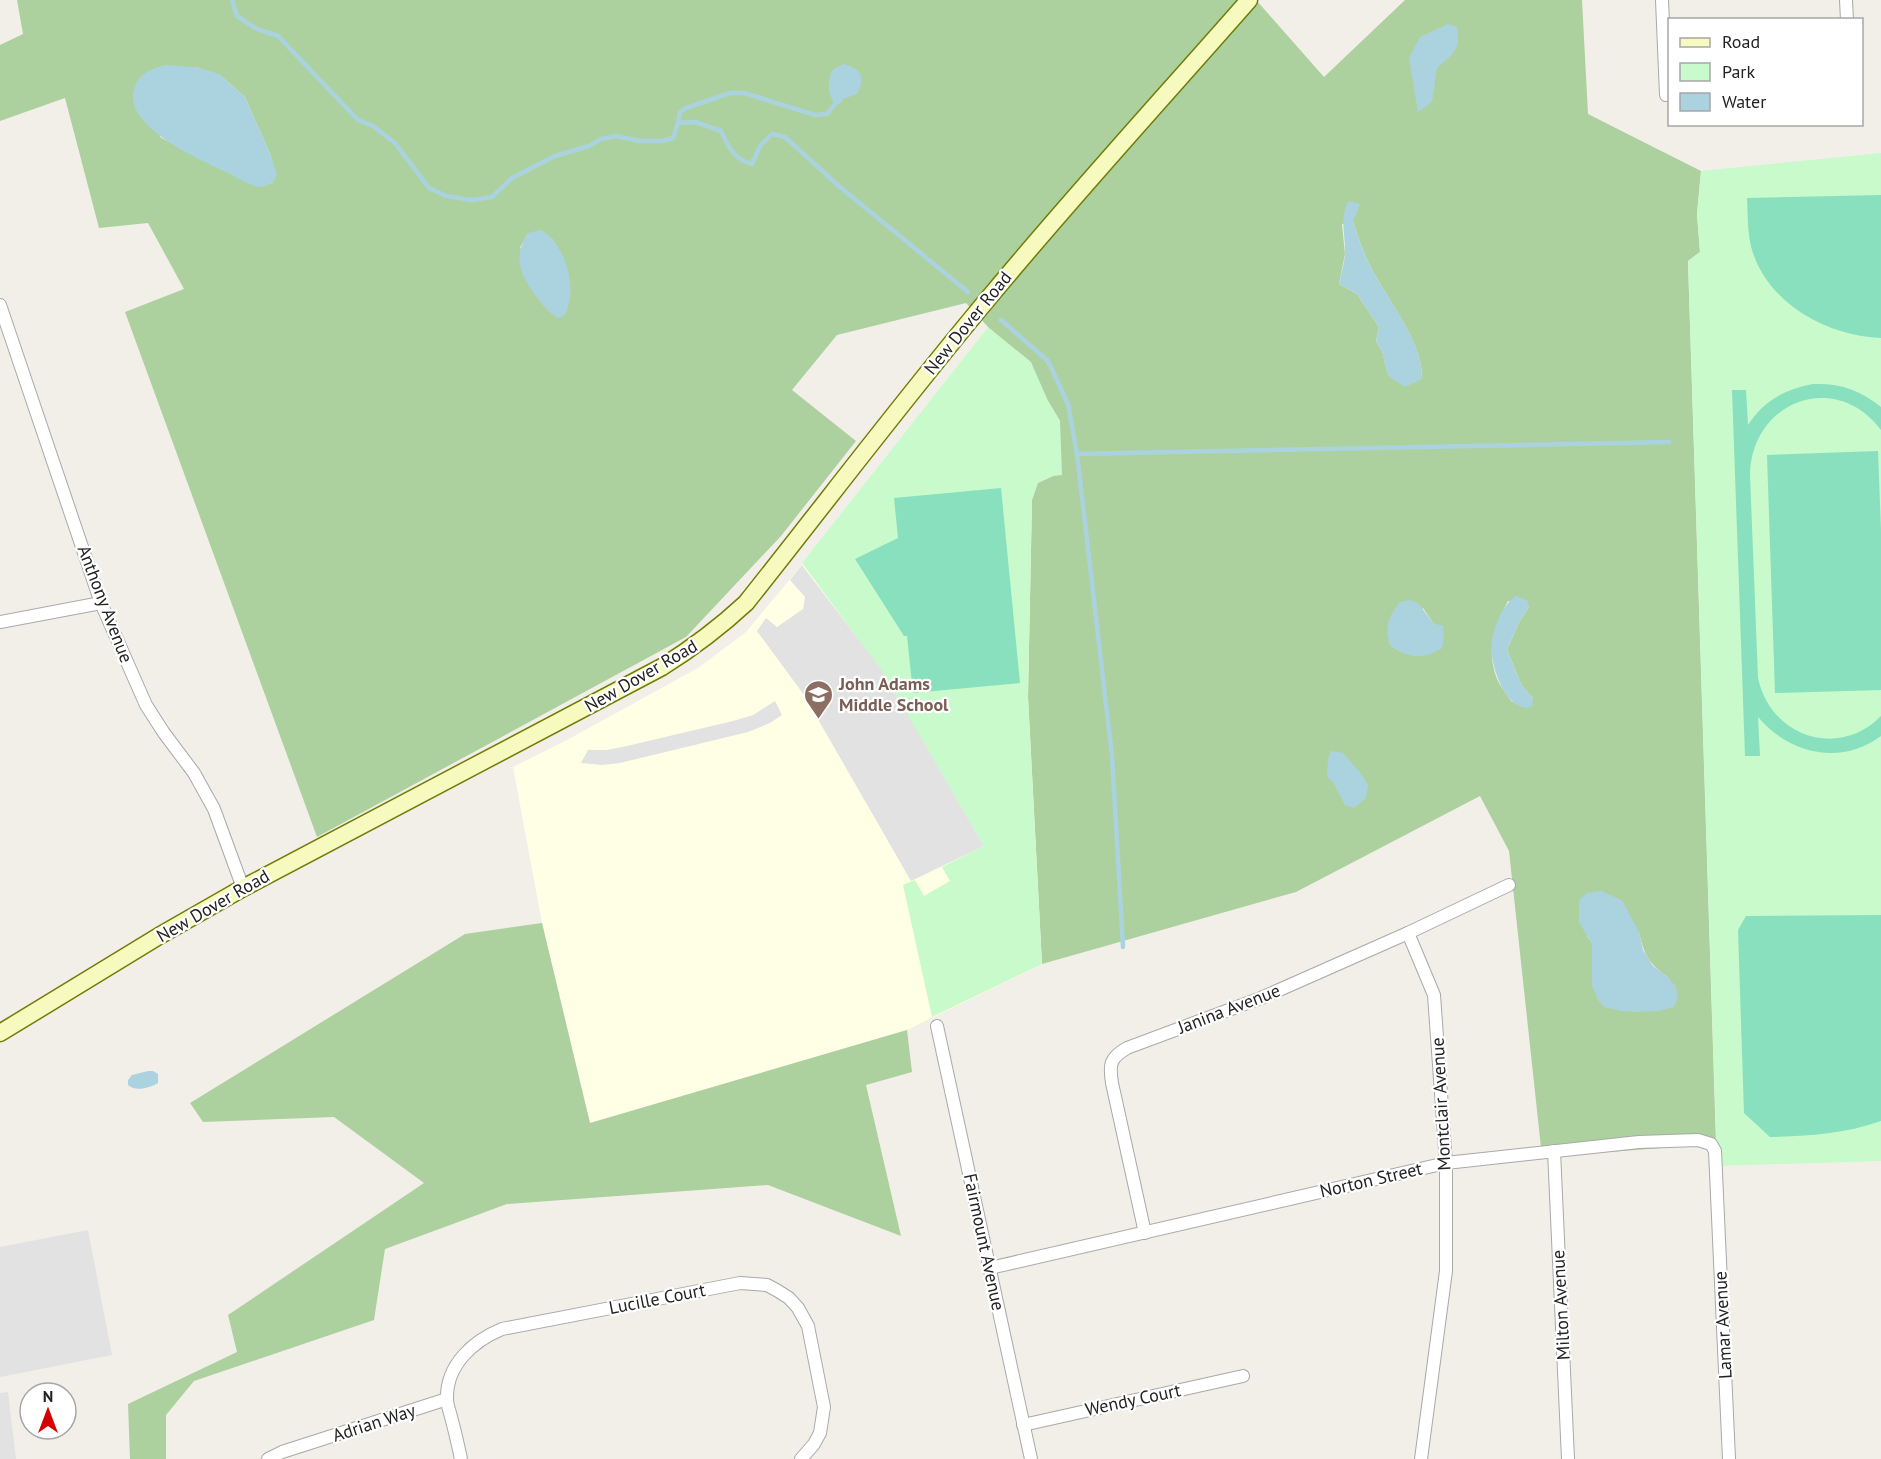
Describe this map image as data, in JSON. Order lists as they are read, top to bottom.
{
  "streets": {
    "street": [
      "New Dover Road",
      "Anthony Avenue",
      "Janina Avenue",
      "Montclair Avenue",
      "Norton Street",
      "Fairmount Avenue",
      "Lucille Court",
      "Milton Avenue",
      "Lamar Avenue",
      "Wendy Court",
      "Adrian Way"
    ]
  },
  "crossings": [
    ["New Dover Road", "Anthony Avenue"],
    ["Janina Avenue", "Montclair Avenue"],
    ["Janina Avenue", "Norton Street"],
    ["Montclair Avenue", "Norton Street"],
    ["Norton Street", "Fairmount Avenue"],
    ["Norton Street", "Milton Avenue"],
    ["Norton Street", "Lamar Avenue"],
    ["Fairmount Avenue", "Wendy Court"],
    ["Lucille Court", "Adrian Way"]
  ],
  "places": {
    "school or university": ["John Adams Middle School"]
  },
  "legend": ["Road", "Park", "Water"],
  "north": "top"
}
